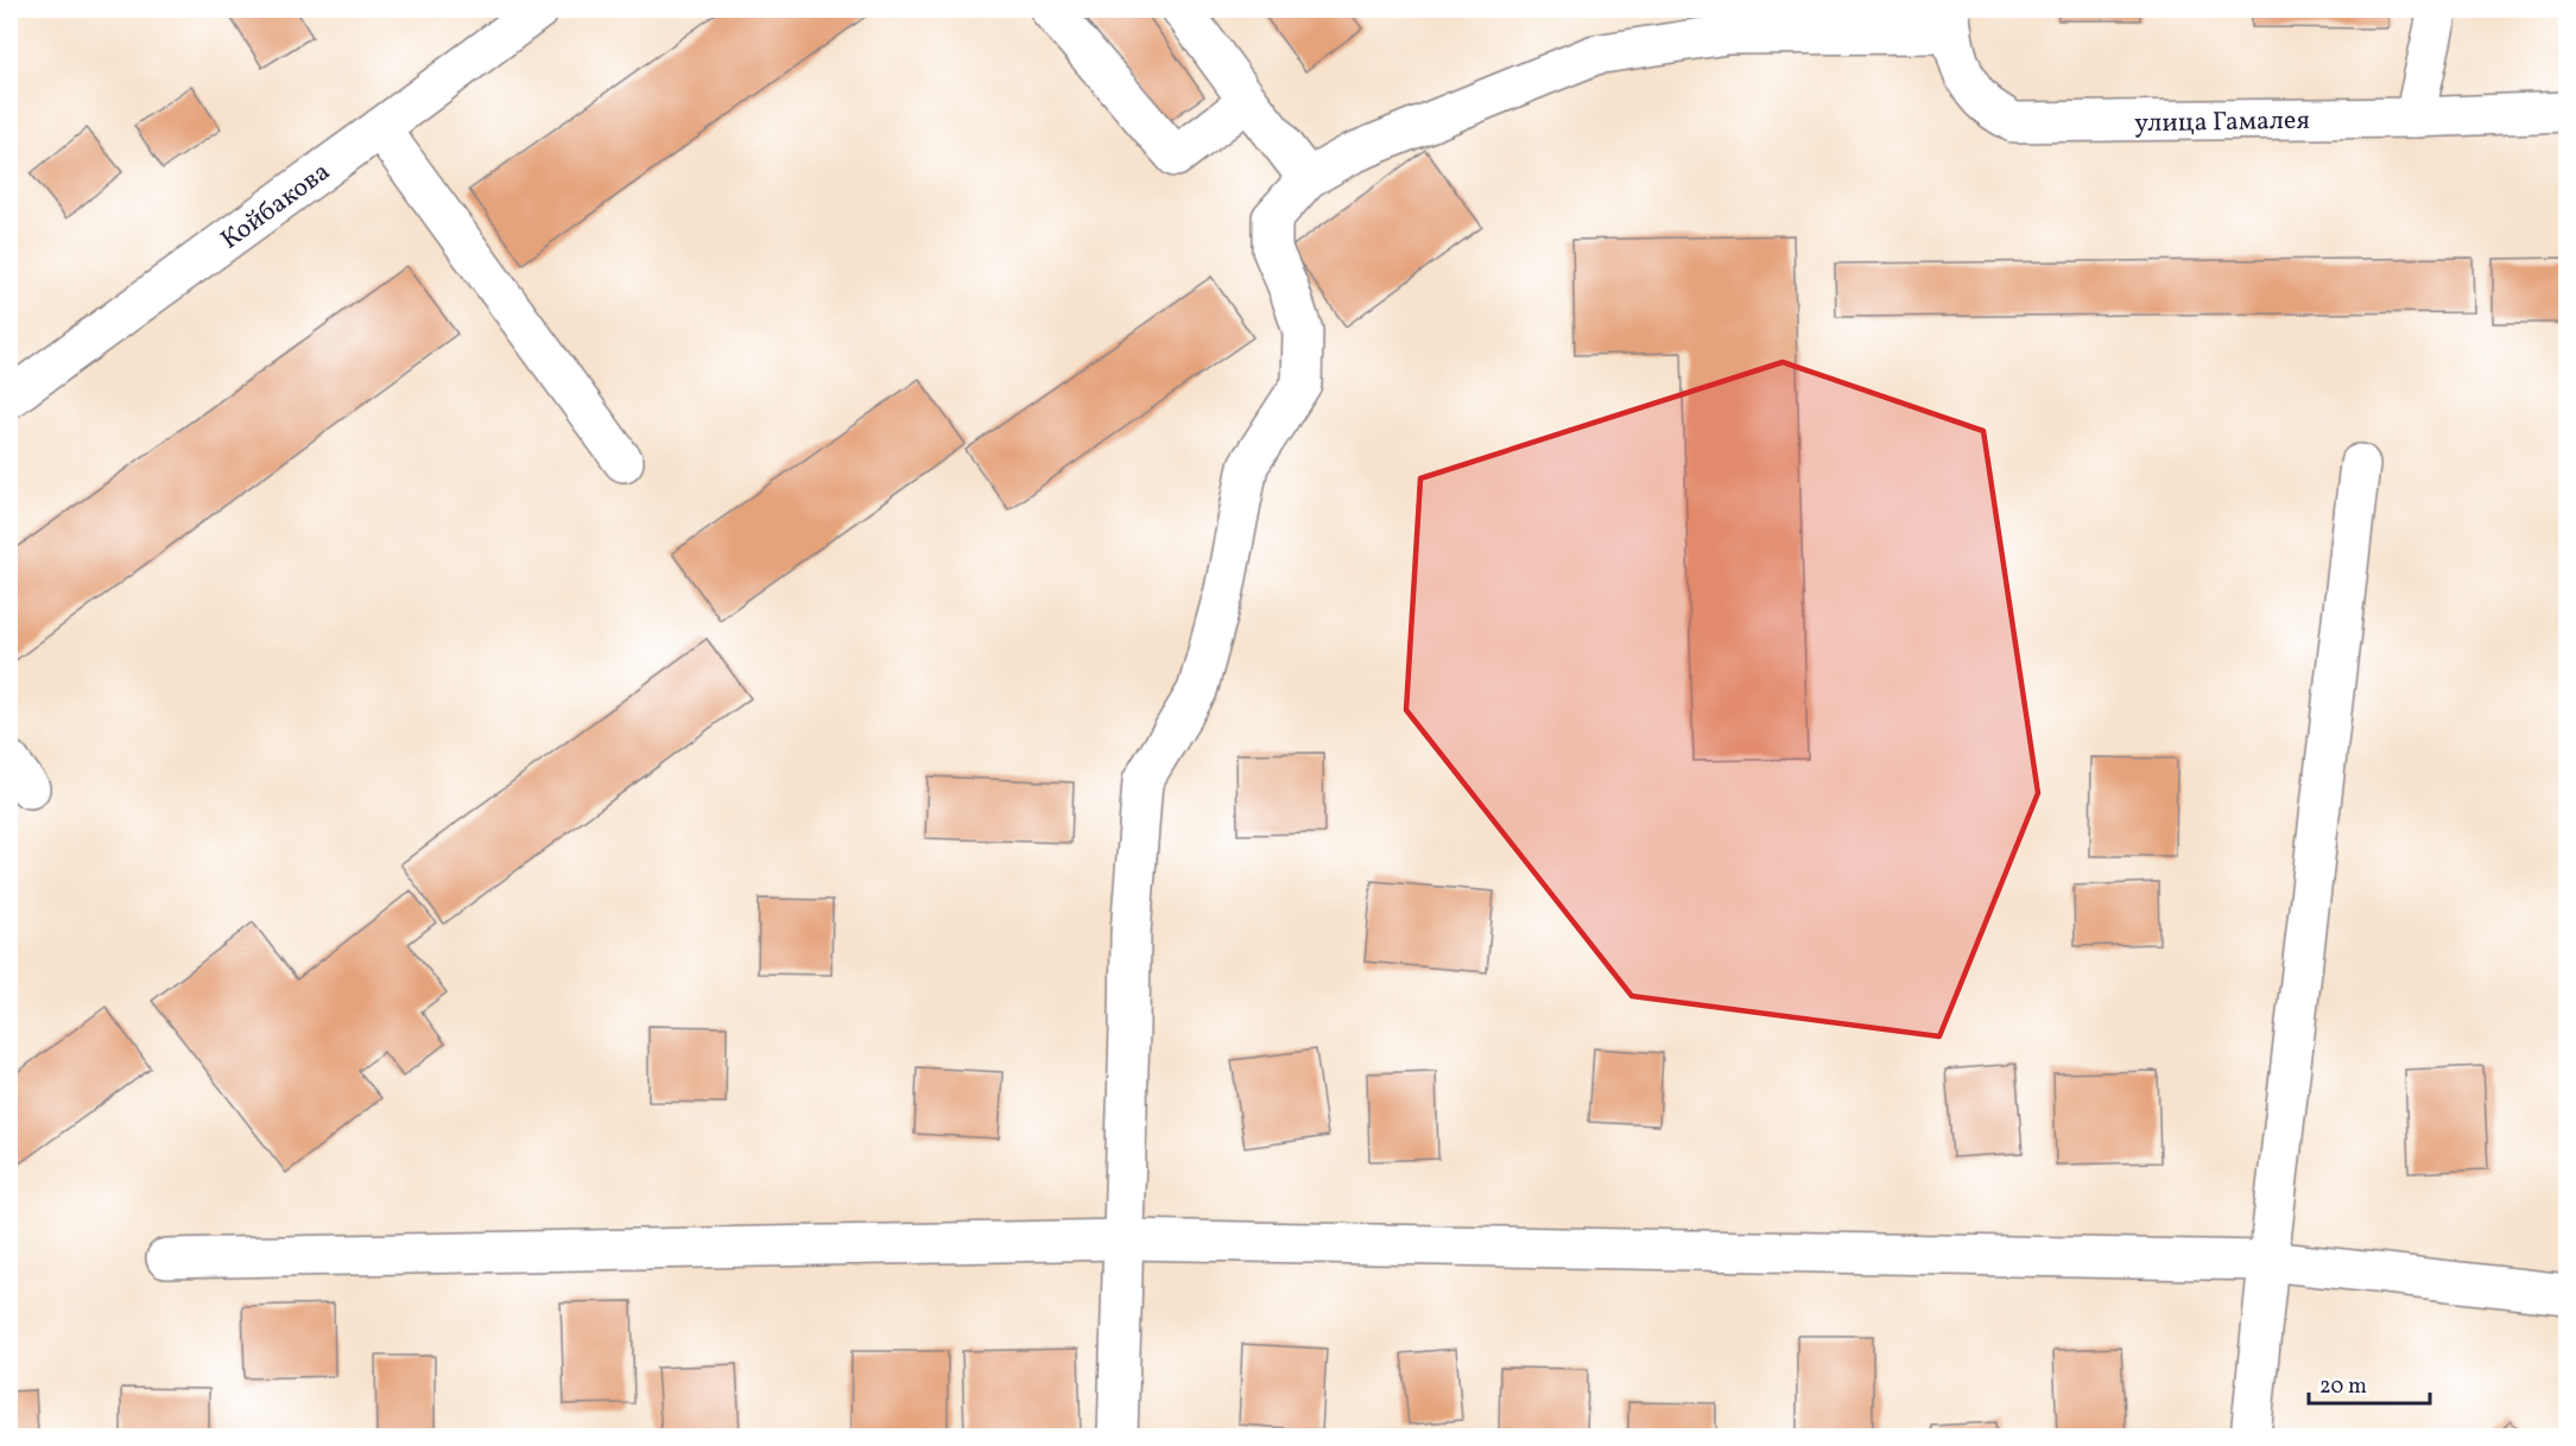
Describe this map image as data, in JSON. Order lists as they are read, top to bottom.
{
  "streets": {
    "street": ["улица Гамалея", "Койбакова"]
  },
  "scale_bar": "20 m"
}
